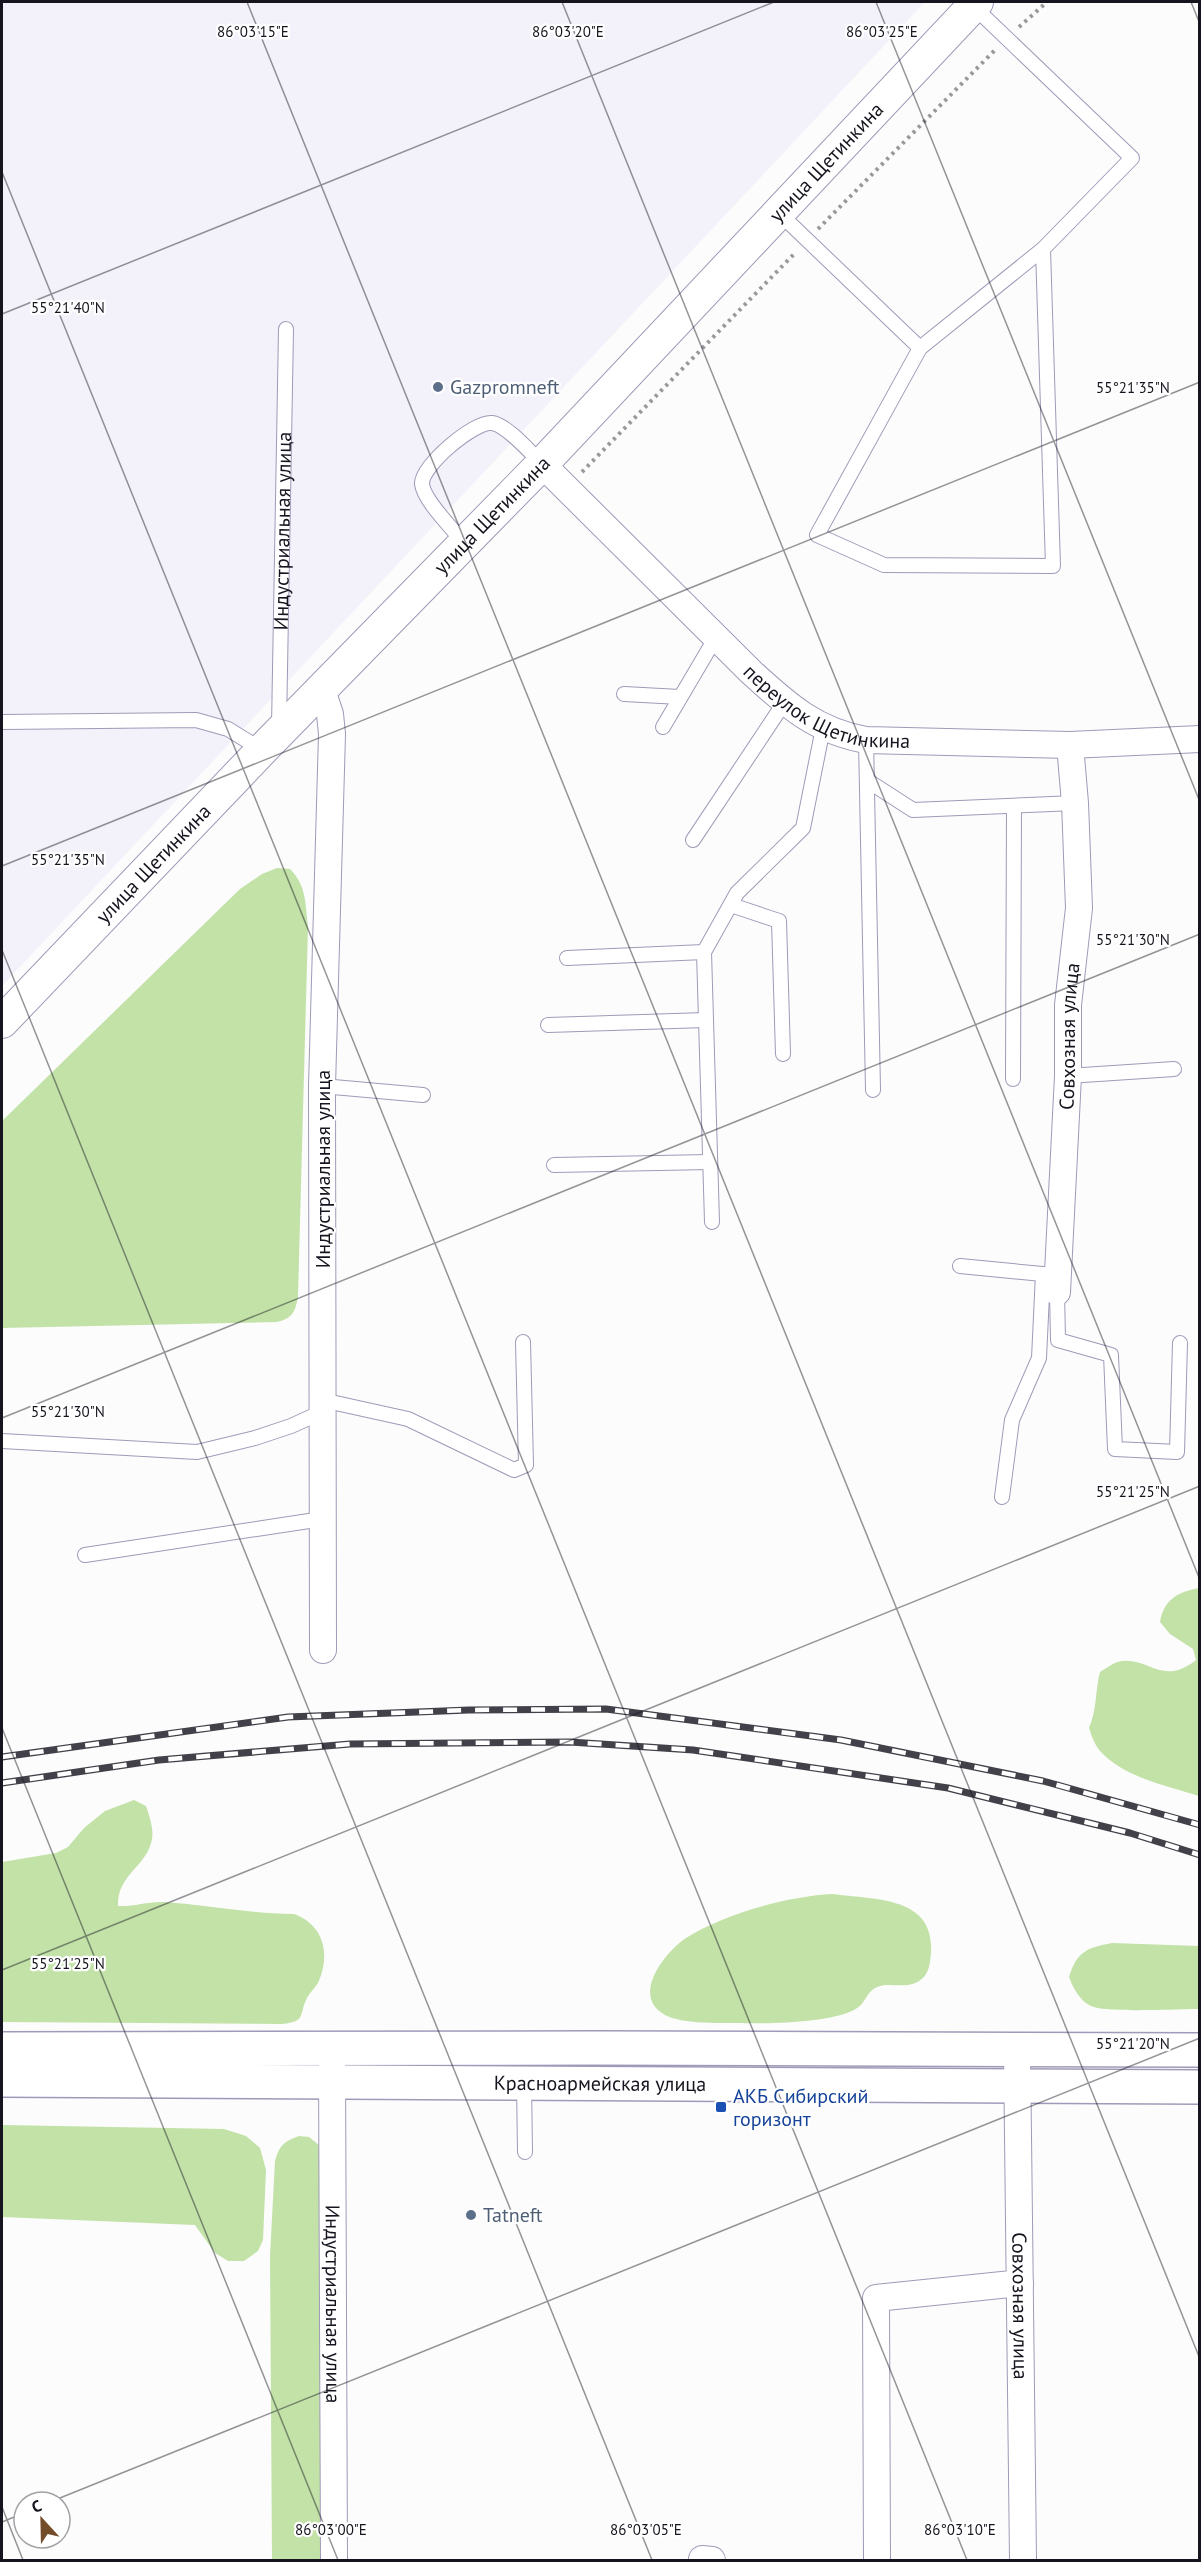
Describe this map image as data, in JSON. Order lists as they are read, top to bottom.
{
  "streets": {
    "main road": ["Красноармейская улица"],
    "street": [
      "улица Щетинкина",
      "Индустриальная улица",
      "переулок Щетинкина",
      "Совхозная улица"
    ]
  },
  "crossings": [
    ["улица Щетинкина", "Индустриальная улица"],
    ["улица Щетинкина", "переулок Щетинкина"],
    ["Индустриальная улица", "Красноармейская улица"],
    ["переулок Щетинкина", "Совхозная улица"],
    ["Совхозная улица", "Красноармейская улица"]
  ],
  "places": {
    "other": ["Gazpromneft", "Tatneft"],
    "transit": ["АКБ Сибирский горизонт"]
  },
  "north": "top",
  "coordinates": [
    "86°03'15\"E",
    "86°03'20\"E",
    "86°03'25\"E",
    "55°21'40\"N",
    "55°21'35\"N",
    "55°21'30\"N",
    "55°21'25\"N",
    "55°21'20\"N",
    "86°03'00\"E",
    "86°03'05\"E",
    "86°03'10\"E"
  ]
}
